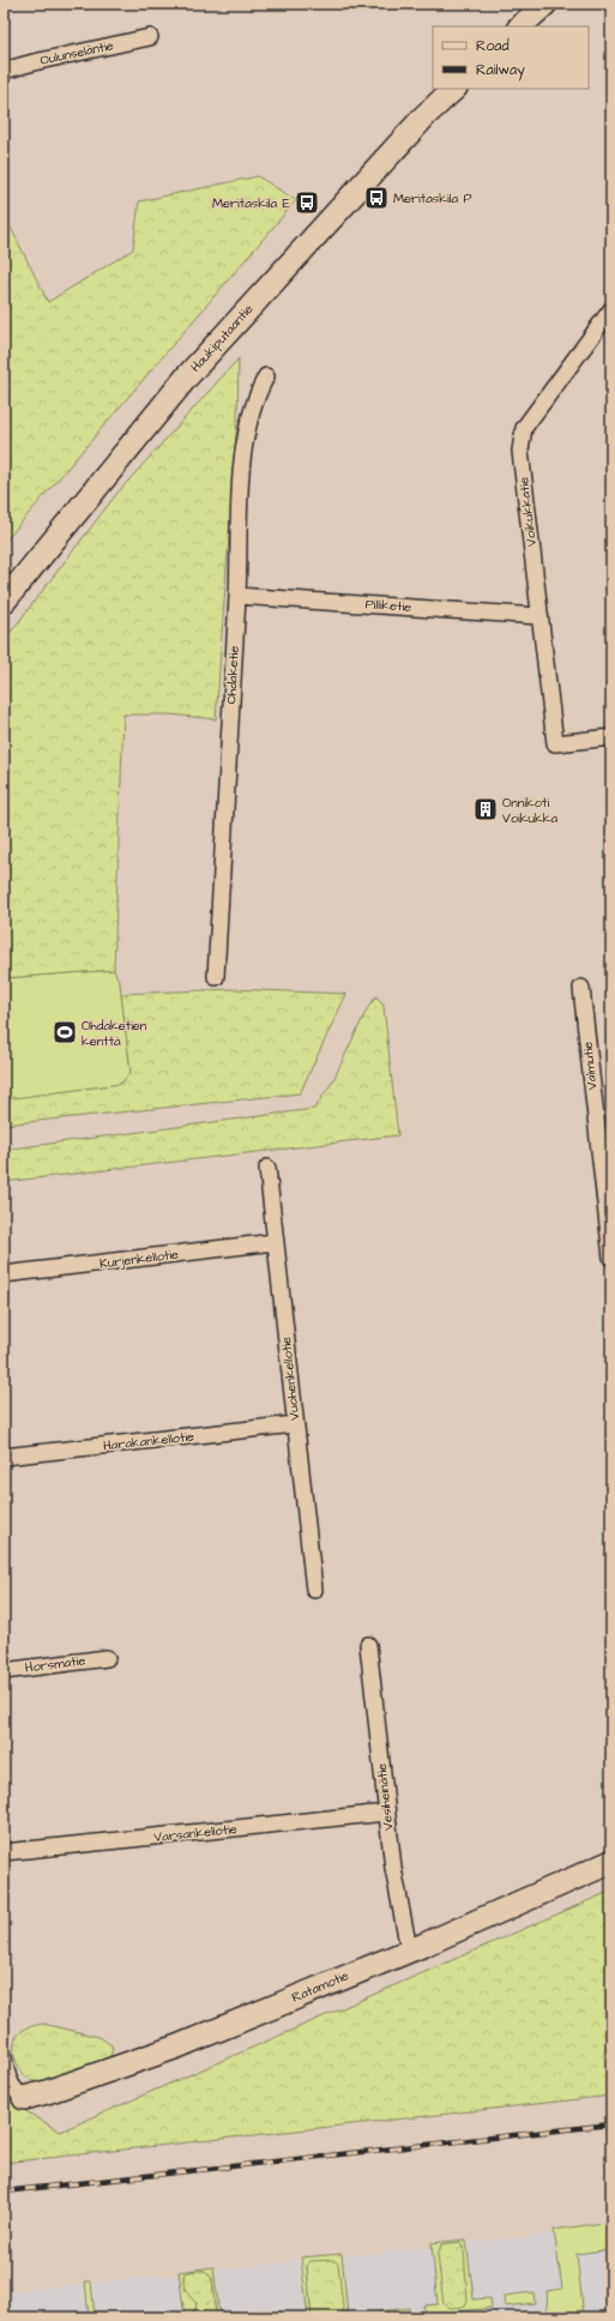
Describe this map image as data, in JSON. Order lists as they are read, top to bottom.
{
  "streets": {
    "main road": ["Haukiputaantie", "Ratamotie"],
    "street": [
      "Oulunseläntie",
      "Voikukkatie",
      "Pilliketie",
      "Ohdaketie",
      "Valmutie",
      "Kurjenkellotie",
      "Vuohenkellotie",
      "Harakankellotie",
      "Horsmatie",
      "Vesiheinätie",
      "Varsankellotie"
    ]
  },
  "crossings": [
    ["Voikukkatie", "Pilliketie"],
    ["Pilliketie", "Ohdaketie"],
    ["Kurjenkellotie", "Vuohenkellotie"],
    ["Vuohenkellotie", "Harakankellotie"],
    ["Vesiheinätie", "Varsankellotie"],
    ["Vesiheinätie", "Ratamotie"]
  ],
  "places": {
    "bus stop": ["Meritaskila P", "Meritaskila E"],
    "building": ["Onnikoti Voikukka"],
    "sports": ["Ohdaketien kenttä"]
  },
  "legend": ["Road", "Railway"]
}
